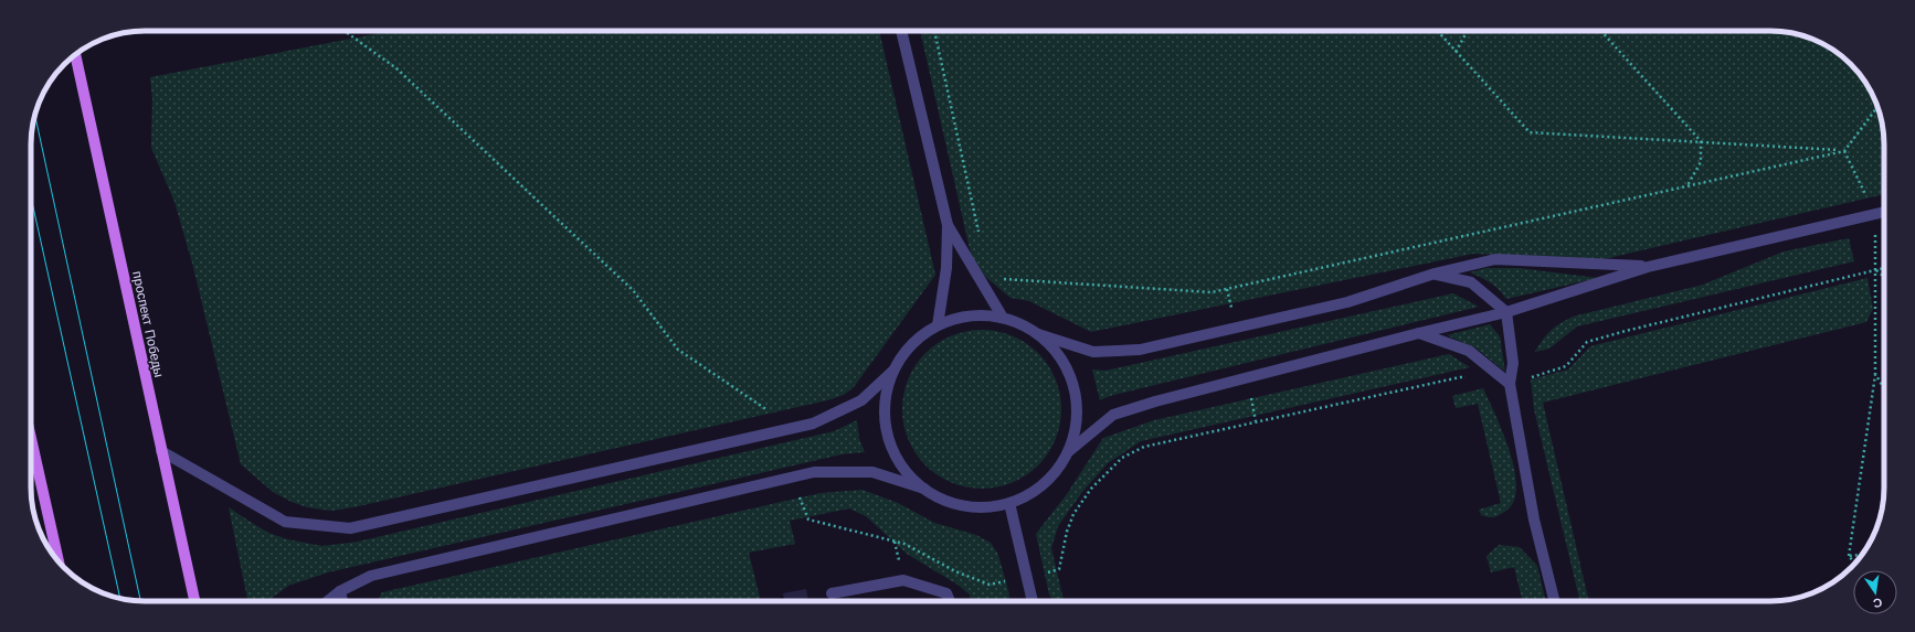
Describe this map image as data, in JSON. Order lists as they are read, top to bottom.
{
  "streets": {
    "main road": ["проспект Победы"]
  },
  "north": "bottom"
}
